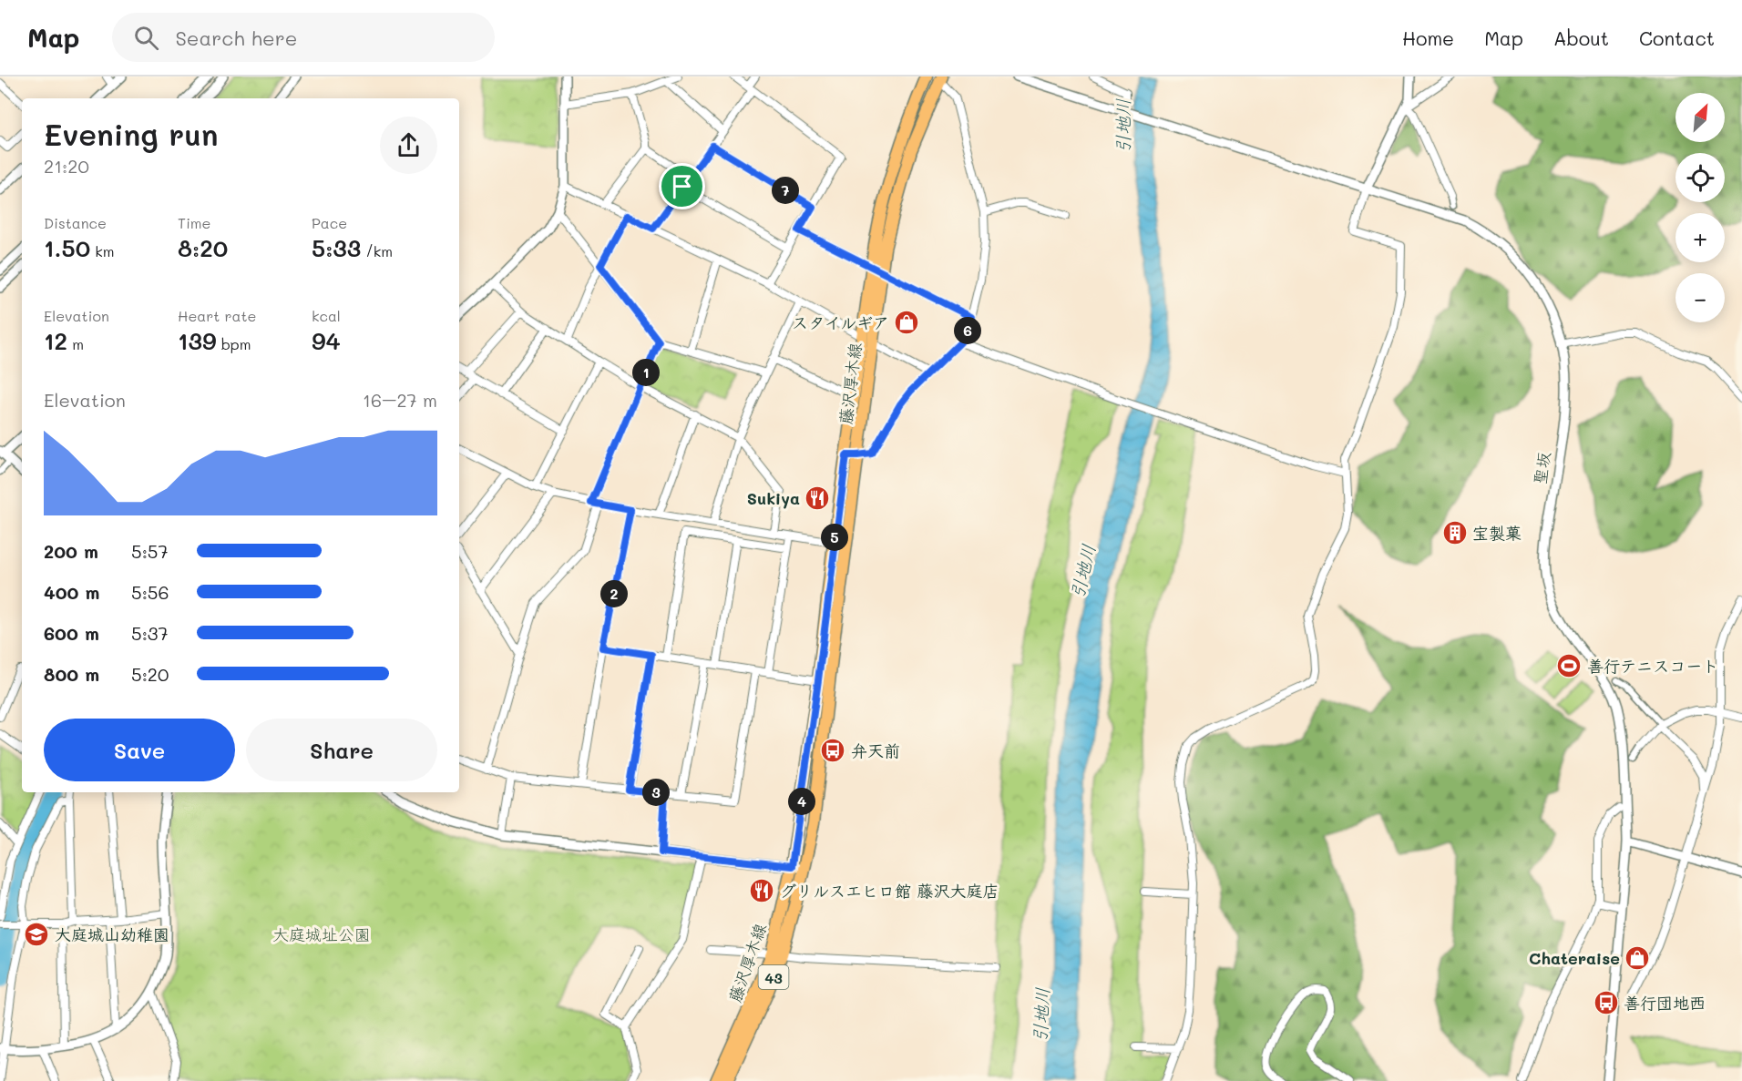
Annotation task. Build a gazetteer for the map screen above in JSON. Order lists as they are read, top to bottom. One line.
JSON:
{"streets":{"main road":["藤沢厚木線","43"],"street":["聖坂"]},"water":["引地川"],"parks":["大庭城址公園"],"places":{"shop":["スタイルギア","Chateraise"],"restaurant":["Sukiya","グリルスエヒロ館 藤沢大庭店"],"building":["宝製菓"],"sports":["善行テニスコート"],"bus stop":["弁天前","善行団地西"],"school or university":["大庭城山幼稚園"]},"north":"top right","page":{"header":"Map","search":"Search here","nav":["Home","Map","About","Contact"],"map_buttons":["+","−"],"heading":["Evening run","21:20"],"pins":["7","6","1","5","2","3","4"],"stats":[["Distance","1.50 km"],["Time","8:20"],["Pace","5:33 /km"],["Elevation","12 m"],["Heart rate","139 bpm"],["kcal","94"]],"chart":["Elevation","16–27 m"],"list":[{"name":"200 m","note":"5:57"},{"name":"400 m","note":"5:56"},{"name":"600 m","note":"5:37"},{"name":"800 m","note":"5:20"}],"buttons":["Save","Share"]}}
